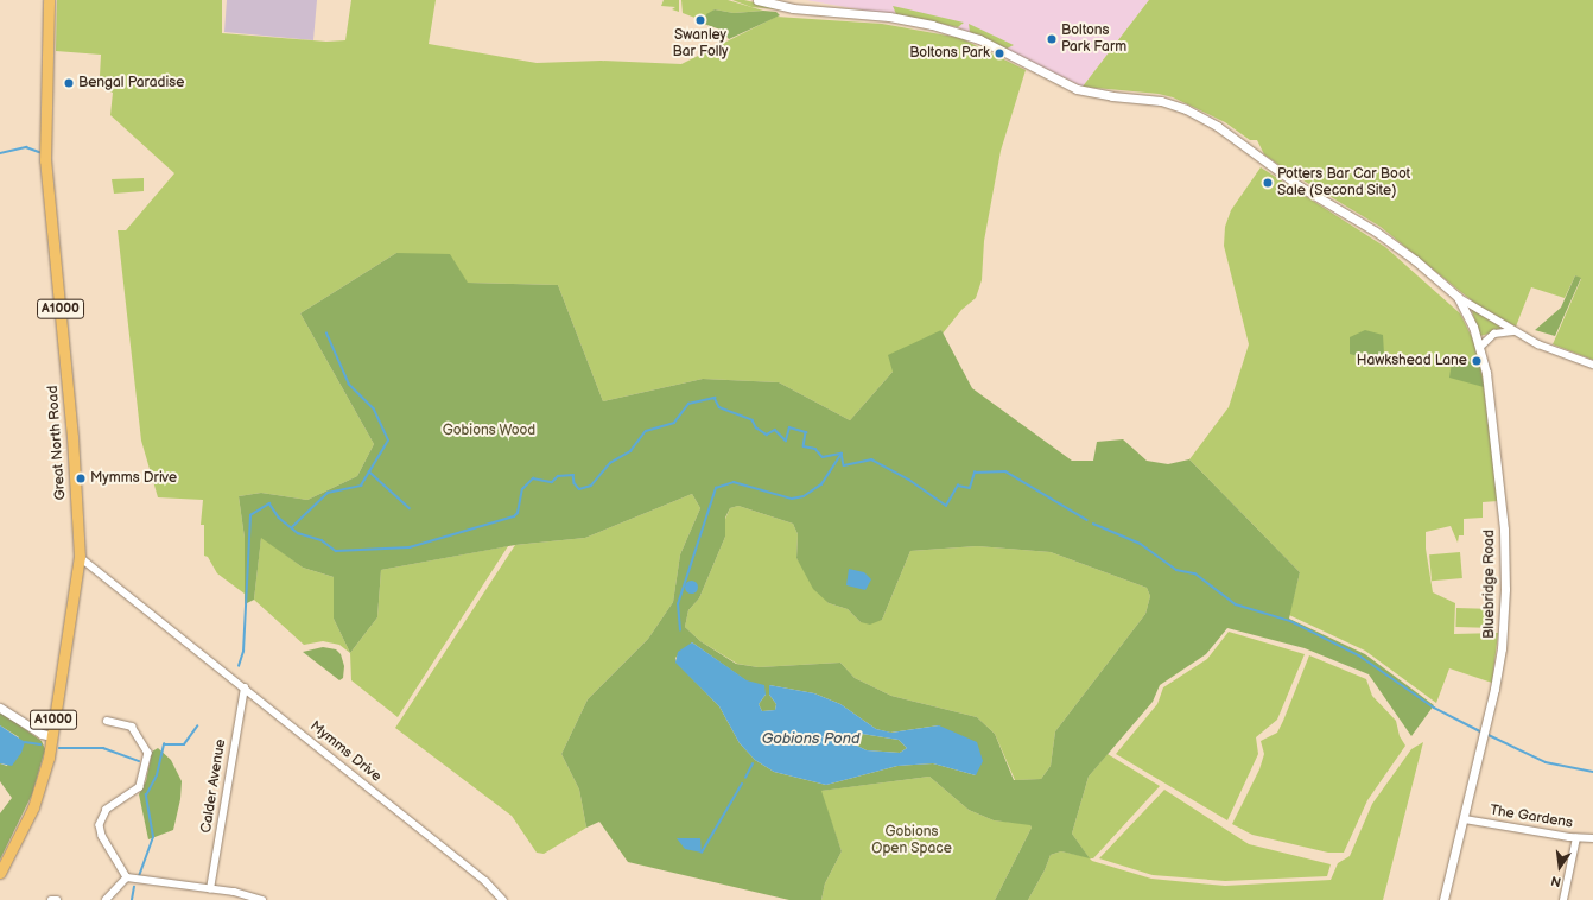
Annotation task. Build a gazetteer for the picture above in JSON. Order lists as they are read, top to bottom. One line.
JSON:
{"streets":{"main road":["A1000","Great North Road"],"street":["Bluebridge Road","Mymms Drive","Calder Avenue","The Gardens"]},"crossings":[["Great North Road","Mymms Drive"],["Bluebridge Road","The Gardens"],["Mymms Drive","Calder Avenue"]],"water":["Gobions Pond"],"parks":["Gobions Wood","Gobions Open Space"],"places":["Swanley Bar Folly","Boltons Park Farm","Boltons Park","Bengal Paradise","Potters Bar Car Boot Sale (Second Site)","Hawkshead Lane","Mymms Drive"],"north":"bottom"}
